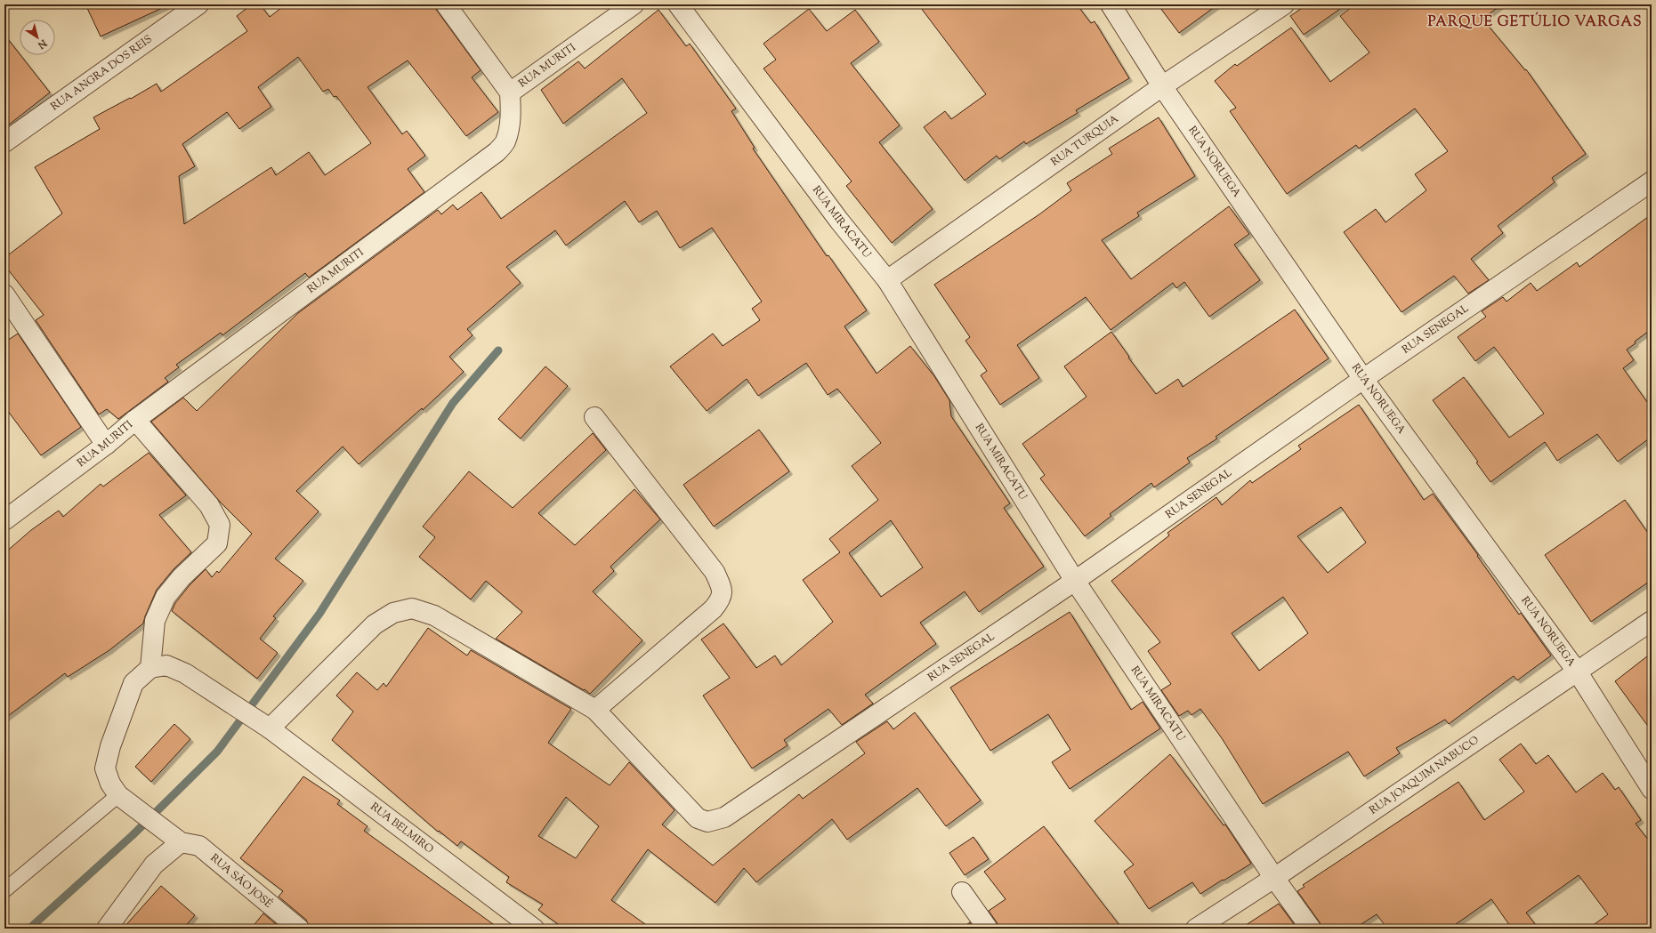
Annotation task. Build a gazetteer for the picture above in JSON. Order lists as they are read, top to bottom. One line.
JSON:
{"streets":{"street":["RUA MURITI","RUA ANGRA DOS REIS","RUA TURQUIA","RUA NORUEGA","RUA MIRACATU","RUA SENEGAL","RUA JOAQUIM NABUCO","RUA BELMIRO","RUA SÃO JOSÉ"]},"crossings":[["RUA TURQUIA","RUA NORUEGA"],["RUA TURQUIA","RUA MIRACATU"],["RUA NORUEGA","RUA SENEGAL"],["RUA NORUEGA","RUA JOAQUIM NABUCO"],["RUA MIRACATU","RUA SENEGAL"],["RUA MIRACATU","RUA JOAQUIM NABUCO"],["RUA SENEGAL","RUA BELMIRO"]],"districts":["PARQUE GETÚLIO VARGAS"],"north":"bottom right"}
